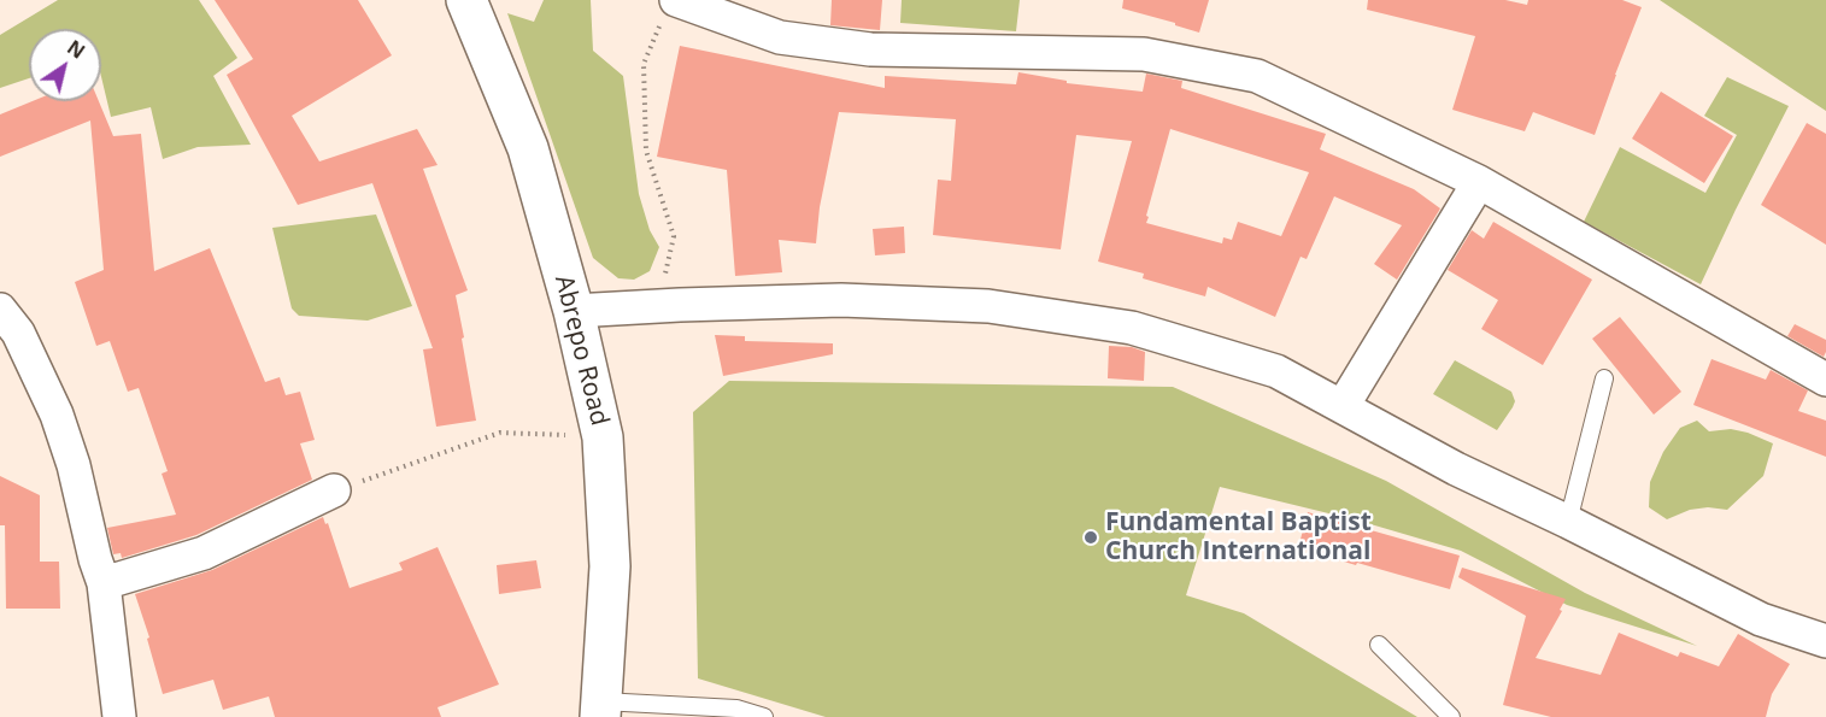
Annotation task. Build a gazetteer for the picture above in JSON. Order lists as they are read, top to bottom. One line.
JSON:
{"streets":{"main road":["Abrepo Road"]},"places":["Fundamental Baptist Church International"],"north":"top right"}
